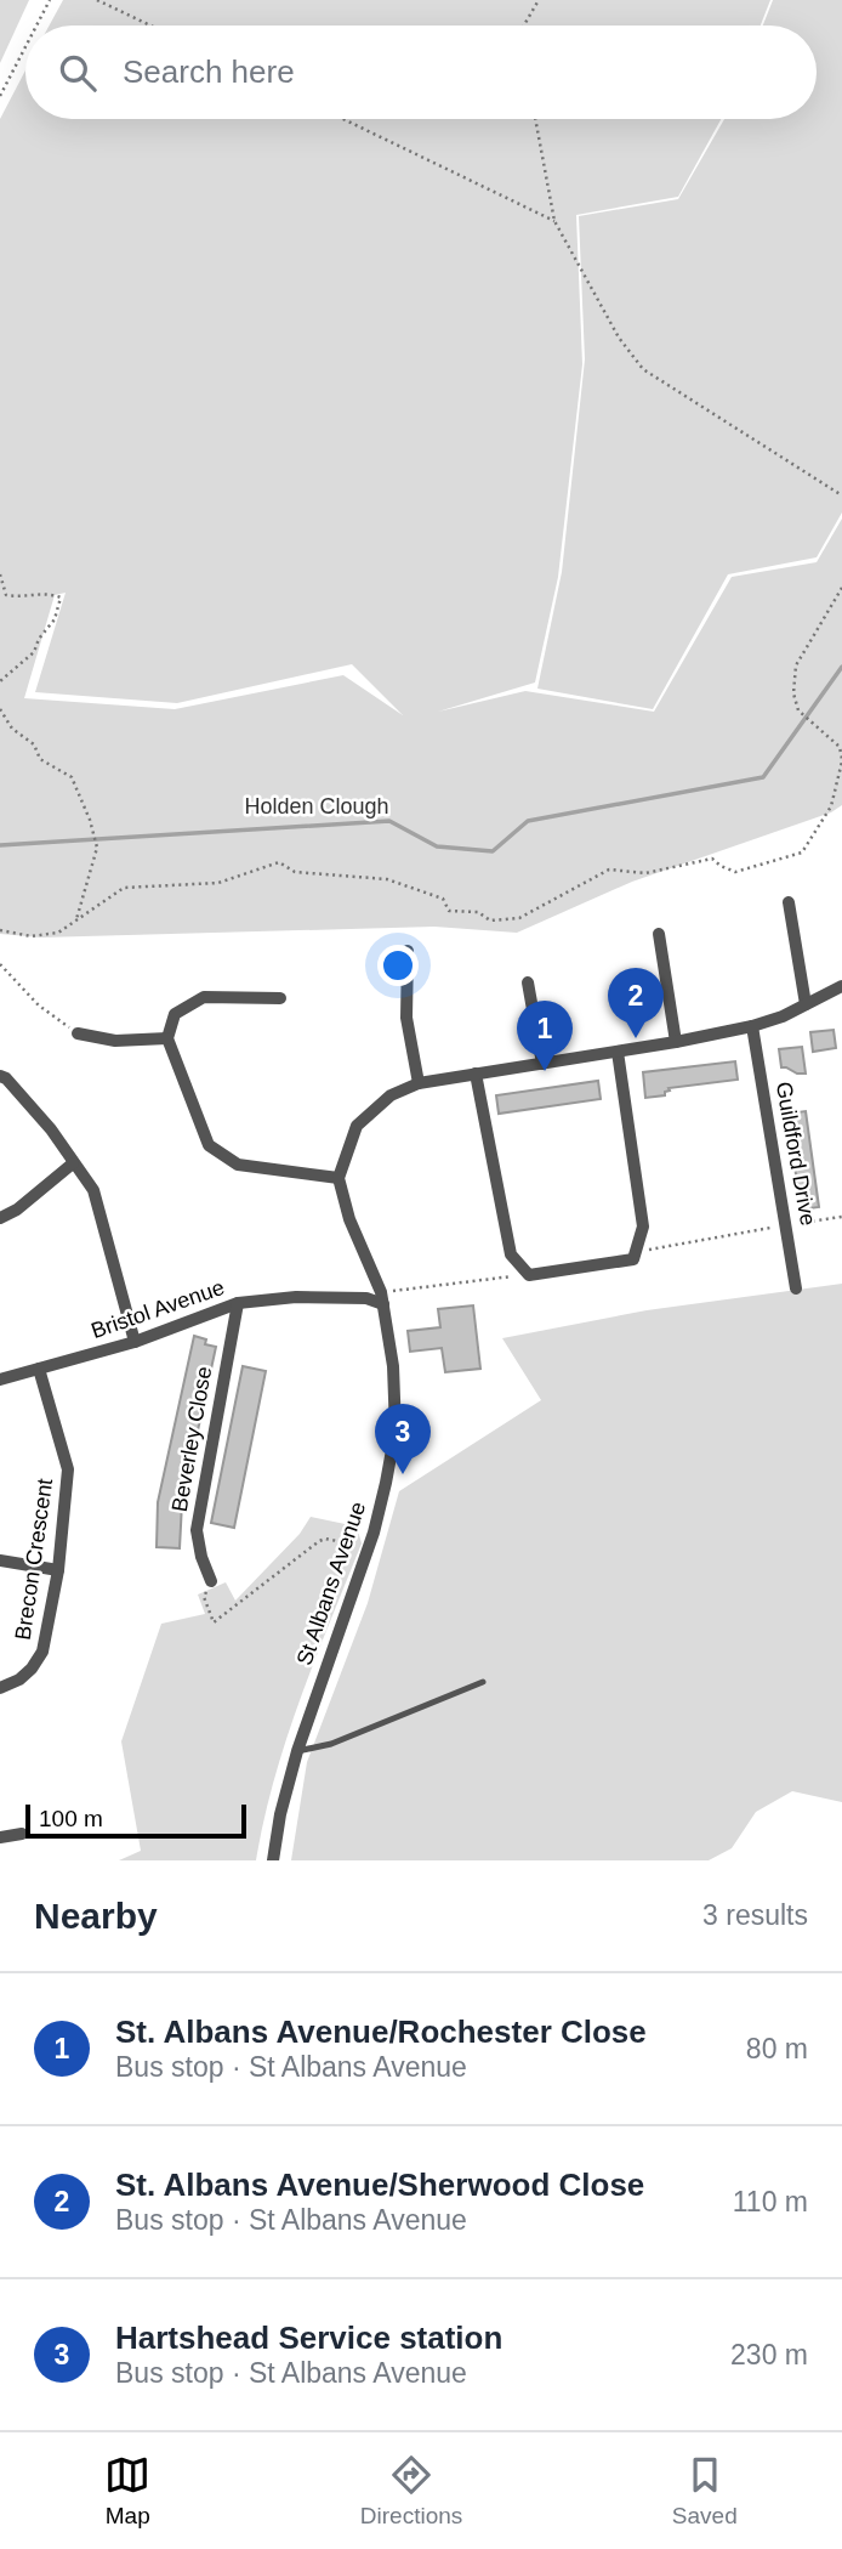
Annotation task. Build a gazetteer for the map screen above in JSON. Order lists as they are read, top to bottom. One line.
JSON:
{"streets":{"street":["Guildford Drive","Bristol Avenue","Beverley Close","Brecon Crescent","St Albans Avenue"]},"crossings":[["Bristol Avenue","Beverley Close"],["Bristol Avenue","Brecon Crescent"],["Bristol Avenue","St Albans Avenue"]],"parks":["Holden Clough"],"scale_bar":"100 m","page":{"search":"Search here","pins":["2","1","3"],"scale":"100 m","heading":["Nearby","3 results"],"list":[{"mark":"1","name":"St. Albans Avenue/Rochester Close","note":"Bus stop · St Albans Avenue","value":"80 m"},{"mark":"2","name":"St. Albans Avenue/Sherwood Close","note":"Bus stop · St Albans Avenue","value":"110 m"},{"mark":"3","name":"Hartshead Service station","note":"Bus stop · St Albans Avenue","value":"230 m"}],"nav":["Map","Directions","Saved"]}}
